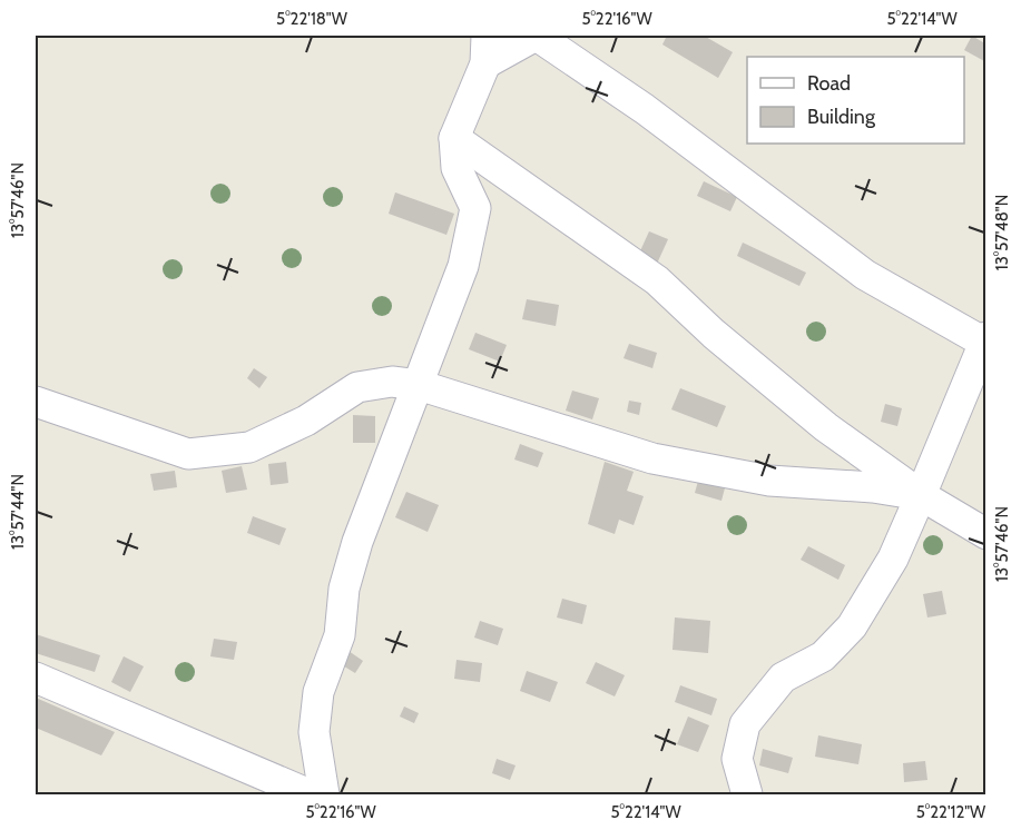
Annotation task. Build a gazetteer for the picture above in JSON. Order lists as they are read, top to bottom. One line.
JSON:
{"legend":["Road","Building"],"coordinates":["5°22'18\"W","5°22'16\"W","5°22'14\"W","13°57'46\"N","13°57'48\"N","13°57'44\"N","5°22'12\"W"]}
